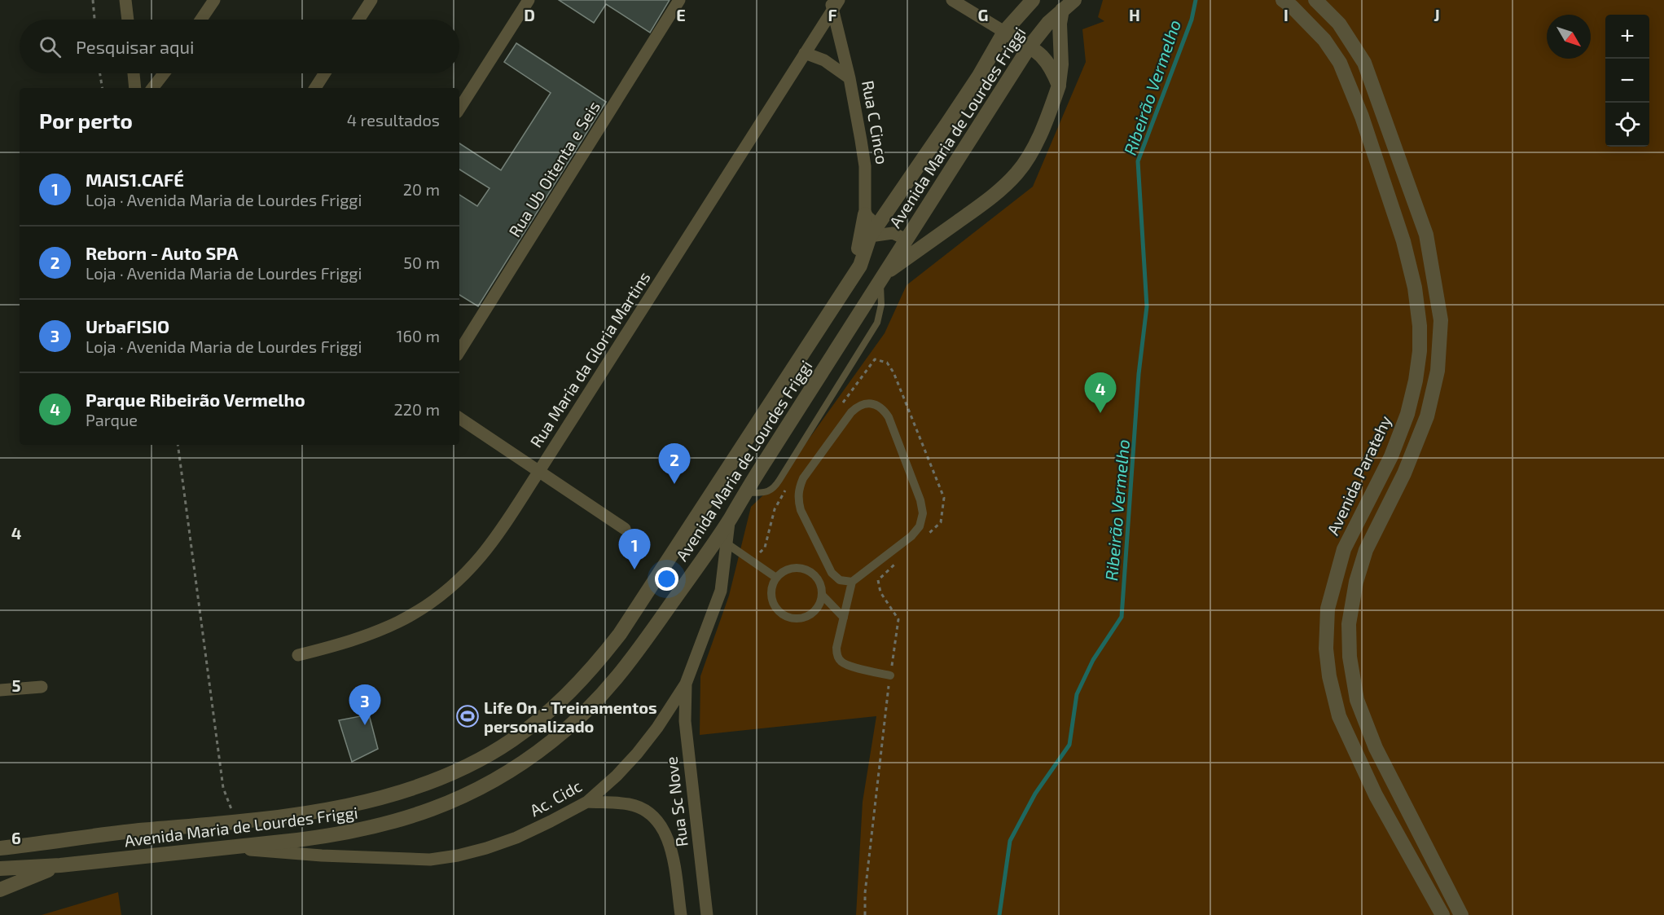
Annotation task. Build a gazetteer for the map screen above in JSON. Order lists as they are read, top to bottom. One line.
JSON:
{"streets":{"street":["Rua C Cinco","Avenida Maria de Lourdes Friggi","Rua Ub Oitenta e Seis","Rua Maria da Gloria Martins","Avenida Paratehy","Ac. Cidc","Rua Sc Nove"]},"crossings":[["Rua C Cinco","Avenida Maria de Lourdes Friggi"],["Rua C Cinco","Rua Maria da Gloria Martins"],["Avenida Maria de Lourdes Friggi","Ac. Cidc"],["Ac. Cidc","Rua Sc Nove"]],"water":["Ribeirão Vermelho"],"places":{"sports":["Life On - Treinamentos personalizado"]},"north":"bottom right","page":{"map_buttons":["+","−"],"search":"Pesquisar aqui","heading":["Por perto","4 resultados"],"list":[{"mark":"1","name":"MAIS1.CAFÉ","note":"Loja · Avenida Maria de Lourdes Friggi","value":"20 m"},{"mark":"2","name":"Reborn - Auto SPA","note":"Loja · Avenida Maria de Lourdes Friggi","value":"50 m"},{"mark":"3","name":"UrbaFISIO","note":"Loja · Avenida Maria de Lourdes Friggi","value":"160 m"},{"mark":"4","name":"Parque Ribeirão Vermelho","note":"Parque","value":"220 m"}],"pins":["4","2","1","3"]},"grid":{"columns":["D","E","F","G","H","I","J"],"rows":["4","5","6"]}}
